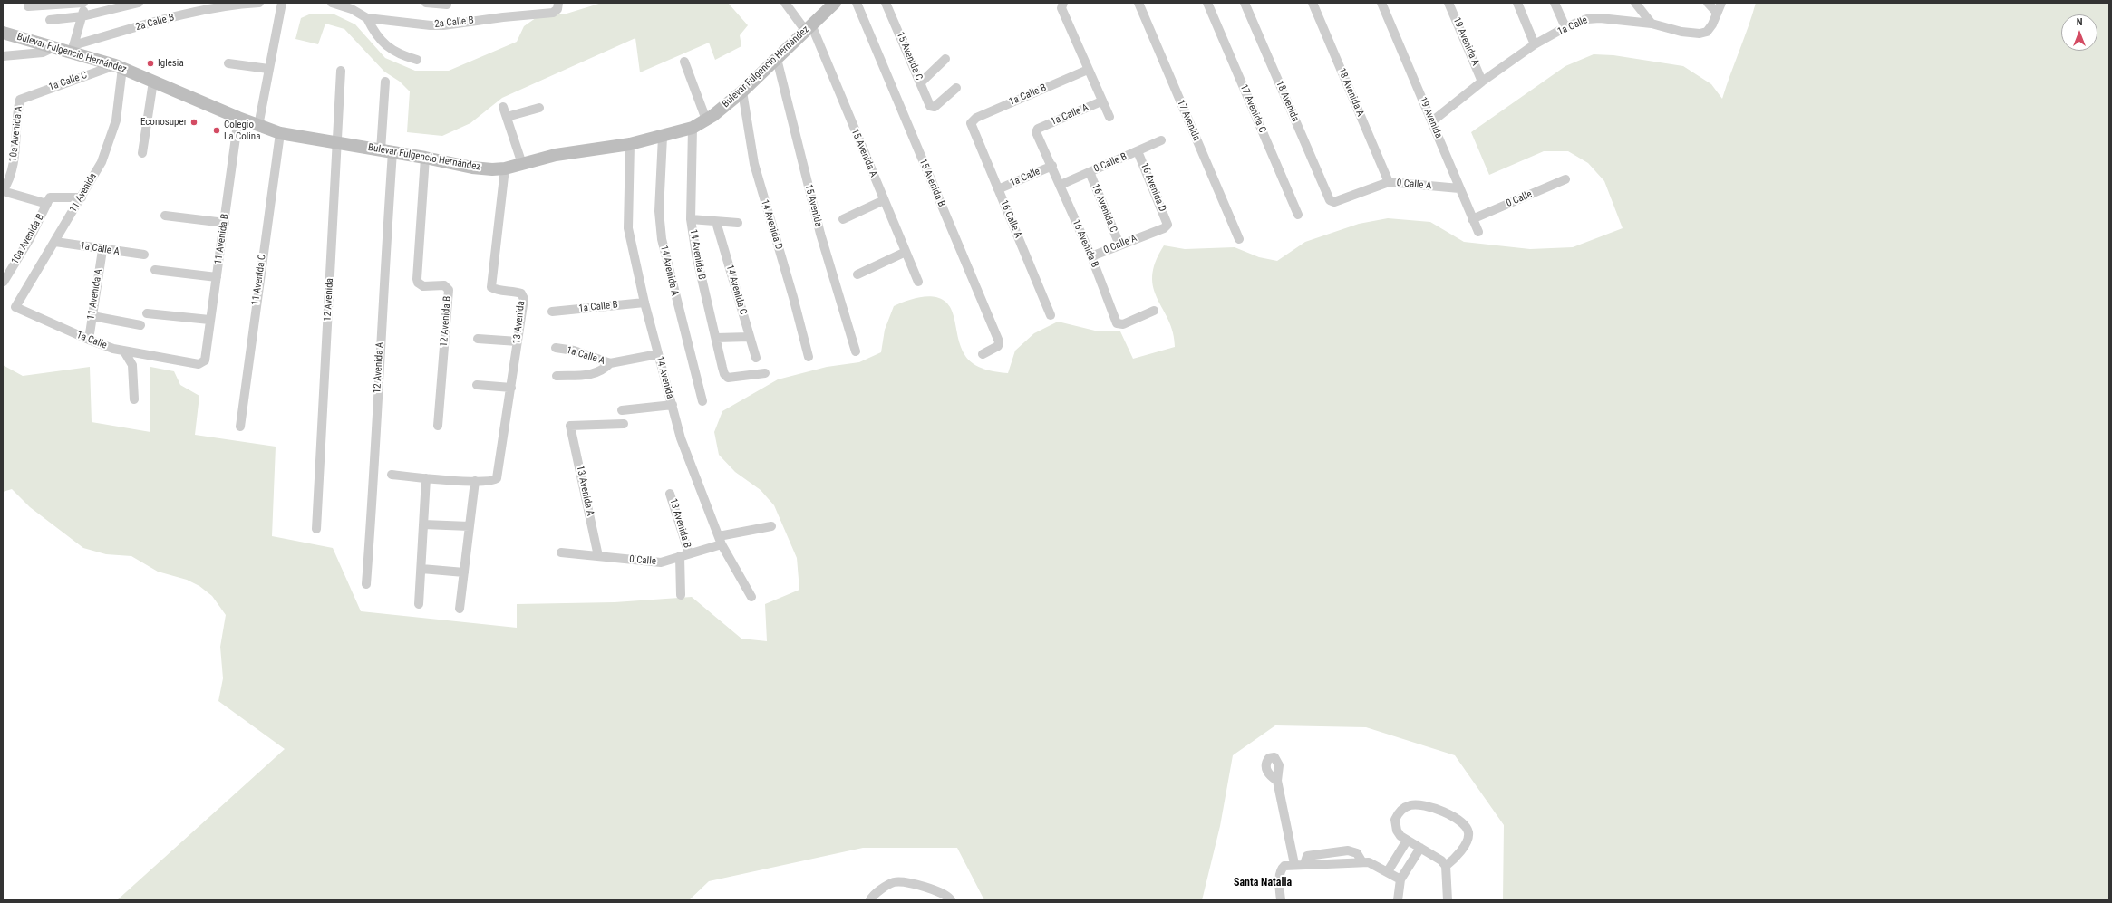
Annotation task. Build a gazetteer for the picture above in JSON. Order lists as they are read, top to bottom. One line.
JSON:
{"streets":{"street":["2a Calle B","1a Calle","19 Avenida A","Bulevar Fulgencio Hernández","15 Avenida C","1a Calle C","18 Avenida A","1a Calle B","18 Avenida","17 Avenida C","1a Calle A","19 Avenida","17 Avenida","10a Avenida A","15 Avenida A","0 Calle B","15 Avenida B","0 Calle A","16 Avenida D","11 Avenida","0 Calle","15 Avenida","16 Avenida C","16 Calle A","14 Avenida D","10a Avenida B","11 Avenida B","16 Avenida B","14 Avenida B","14 Avenida A","11 Avenida C","14 Avenida C","11 Avenida A","12 Avenida","12 Avenida B","13 Avenida","12 Avenida A","14 Avenida","13 Avenida A","13 Avenida B"]},"crossings":[["2a Calle B","Bulevar Fulgencio Hernández"],["1a Calle","19 Avenida A"],["1a Calle","19 Avenida"],["1a Calle","11 Avenida"],["1a Calle","16 Calle A"],["1a Calle","11 Avenida B"],["1a Calle","16 Avenida B"],["1a Calle","11 Avenida A"],["Bulevar Fulgencio Hernández","1a Calle C"],["Bulevar Fulgencio Hernández","15 Avenida A"],["Bulevar Fulgencio Hernández","11 Avenida"],["Bulevar Fulgencio Hernández","15 Avenida"],["Bulevar Fulgencio Hernández","14 Avenida D"],["Bulevar Fulgencio Hernández","11 Avenida B"],["Bulevar Fulgencio Hernández","14 Avenida B"],["Bulevar Fulgencio Hernández","14 Avenida A"],["Bulevar Fulgencio Hernández","11 Avenida C"],["Bulevar Fulgencio Hernández","12 Avenida"],["Bulevar Fulgencio Hernández","12 Avenida B"],["Bulevar Fulgencio Hernández","13 Avenida"],["Bulevar Fulgencio Hernández","12 Avenida A"],["Bulevar Fulgencio Hernández","14 Avenida"],["1a Calle C","10a Avenida A"],["1a Calle C","11 Avenida"],["18 Avenida A","0 Calle A"],["1a Calle B","16 Calle A"],["1a Calle B","14 Avenida"],["18 Avenida","0 Calle A"],["1a Calle A","11 Avenida"],["1a Calle A","16 Avenida B"],["1a Calle A","11 Avenida A"],["1a Calle A","14 Avenida"],["19 Avenida","0 Calle A"],["19 Avenida","0 Calle"],["0 Calle B","16 Avenida D"],["0 Calle B","16 Avenida C"],["0 Calle B","16 Avenida B"],["0 Calle A","16 Avenida D"],["0 Calle A","16 Avenida C"],["0 Calle A","16 Avenida B"],["0 Calle","14 Avenida"],["0 Calle","13 Avenida A"],["0 Calle","13 Avenida B"]],"districts":["Santa Natalia"],"places":["Iglesia","Econosuper","Colegio La Colina"],"north":"top"}
